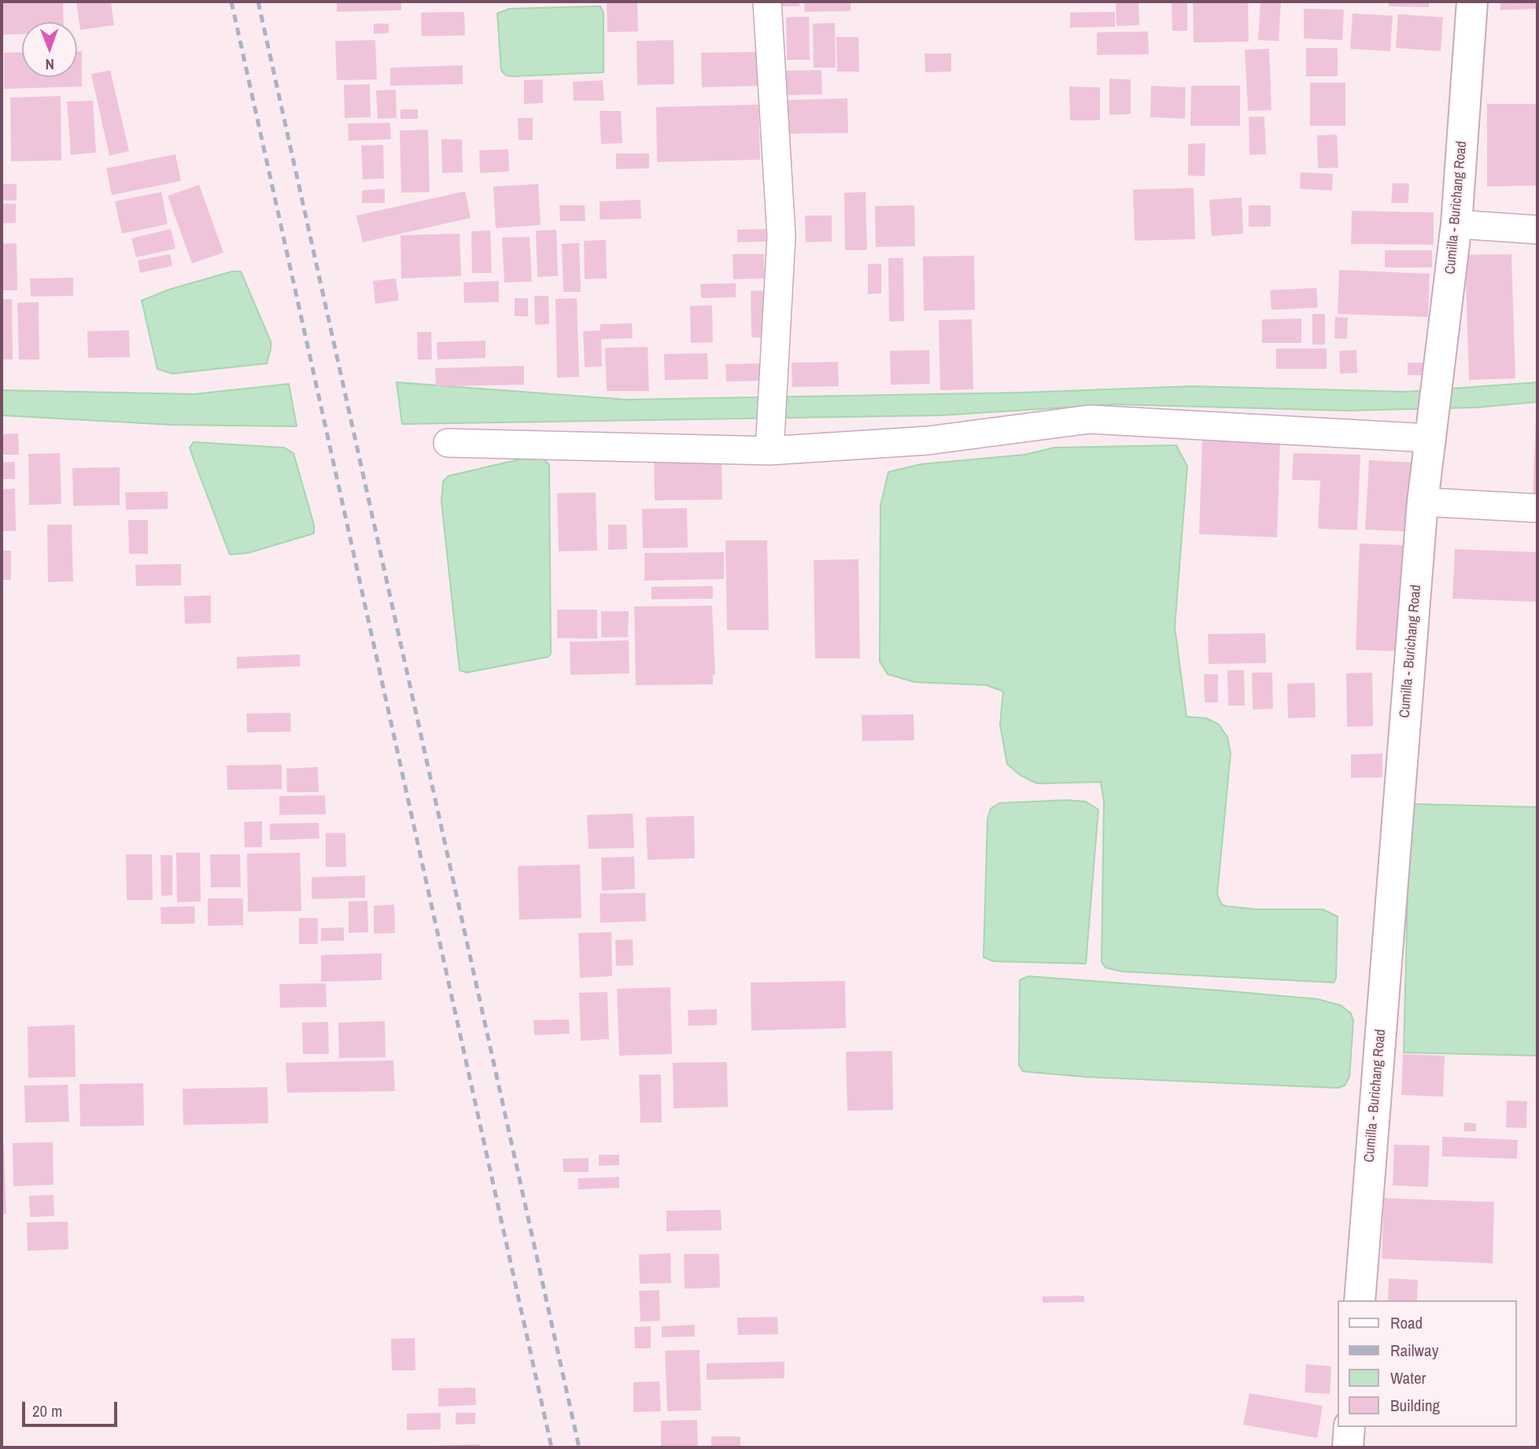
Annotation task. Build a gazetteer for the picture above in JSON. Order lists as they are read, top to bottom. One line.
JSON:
{"streets":{"main road":["Cumilla - Burichang Road"]},"legend":["Road","Railway","Water","Building"],"scale_bar":"20 m","north":"bottom"}
